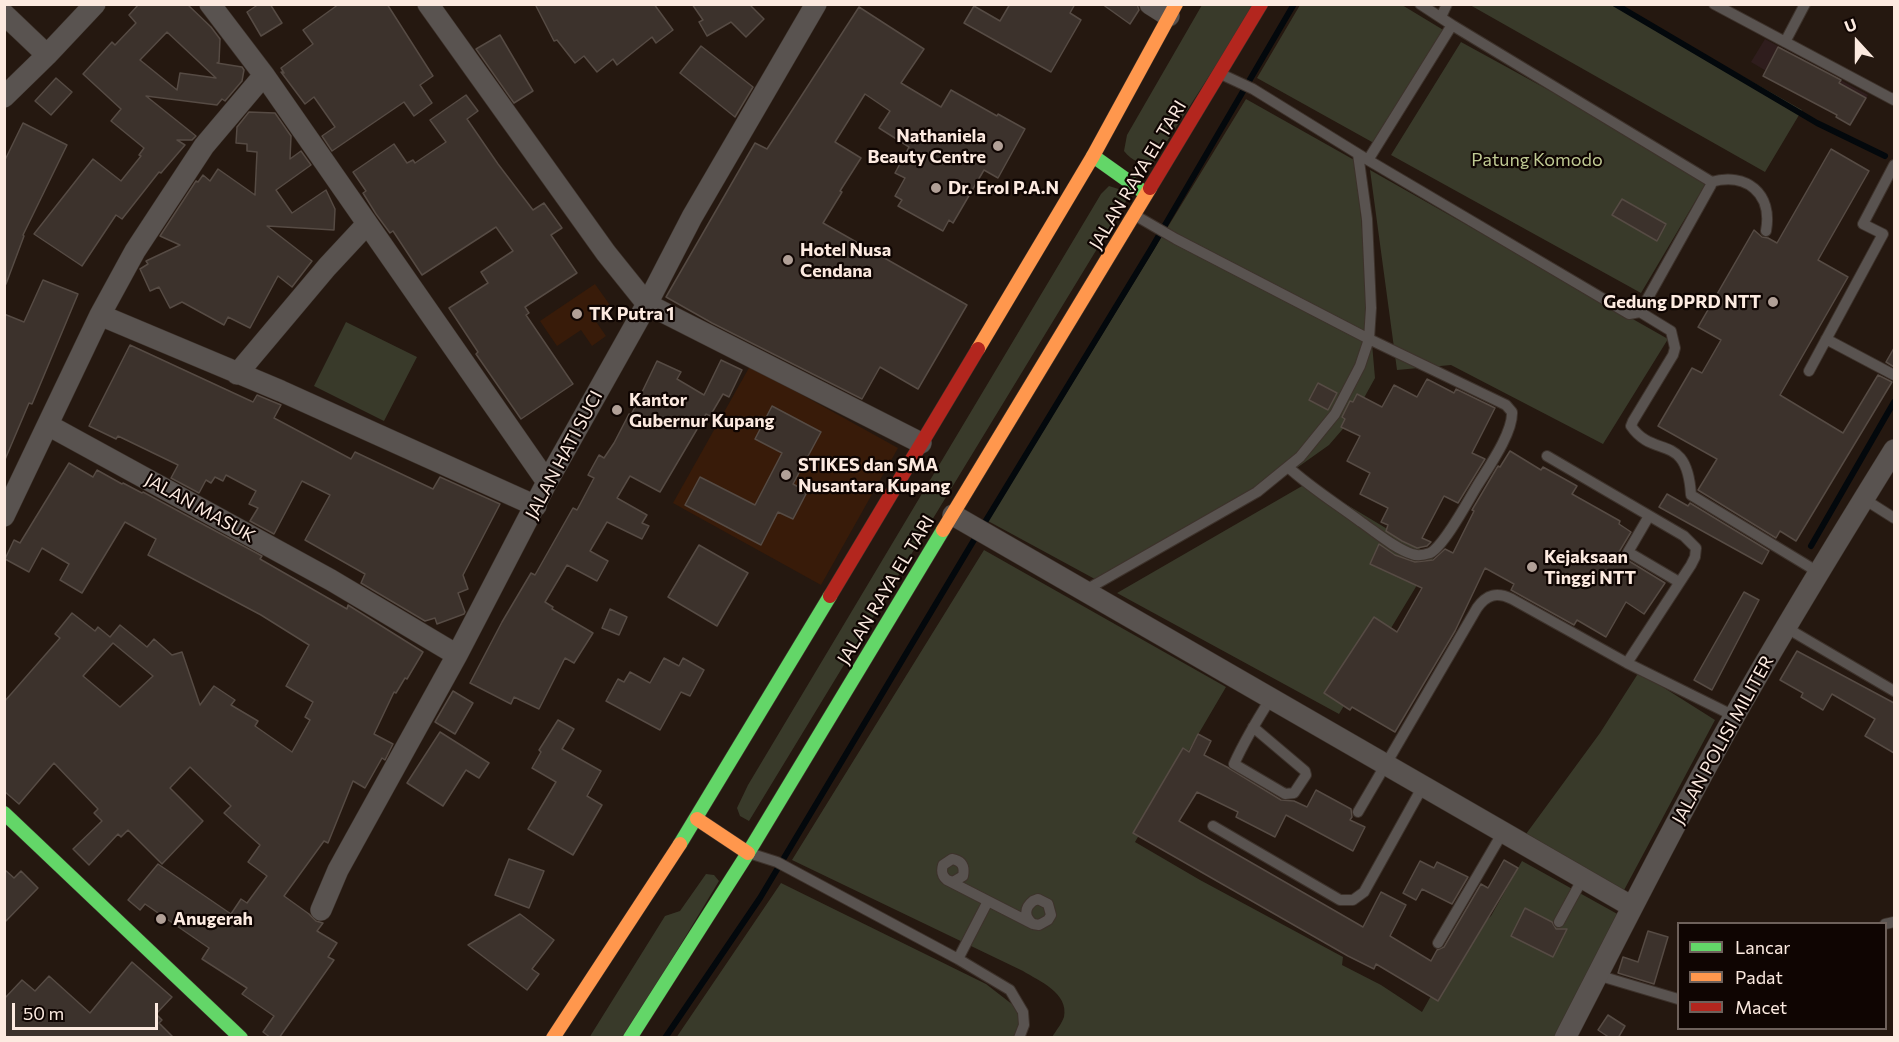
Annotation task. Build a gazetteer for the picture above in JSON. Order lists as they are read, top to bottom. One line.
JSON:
{"streets":{"main road":["JALAN RAYA EL TARI"],"street":["JALAN HATI SUCI","JALAN MASUK","JALAN POLISI MILITER"]},"crossings":[["JALAN HATI SUCI","JALAN MASUK"]],"parks":["Patung Komodo"],"places":["Nathaniela Beauty Centre","Dr. Erol P.A.N","Hotel Nusa Cendana","Gedung DPRD NTT","TK Putra 1","Kantor Gubernur Kupang","STIKES dan SMA Nusantara Kupang","Kejaksaan Tinggi NTT","Anugerah"],"legend":["Lancar","Padat","Macet"],"scale_bar":"50 m","north":"top"}
